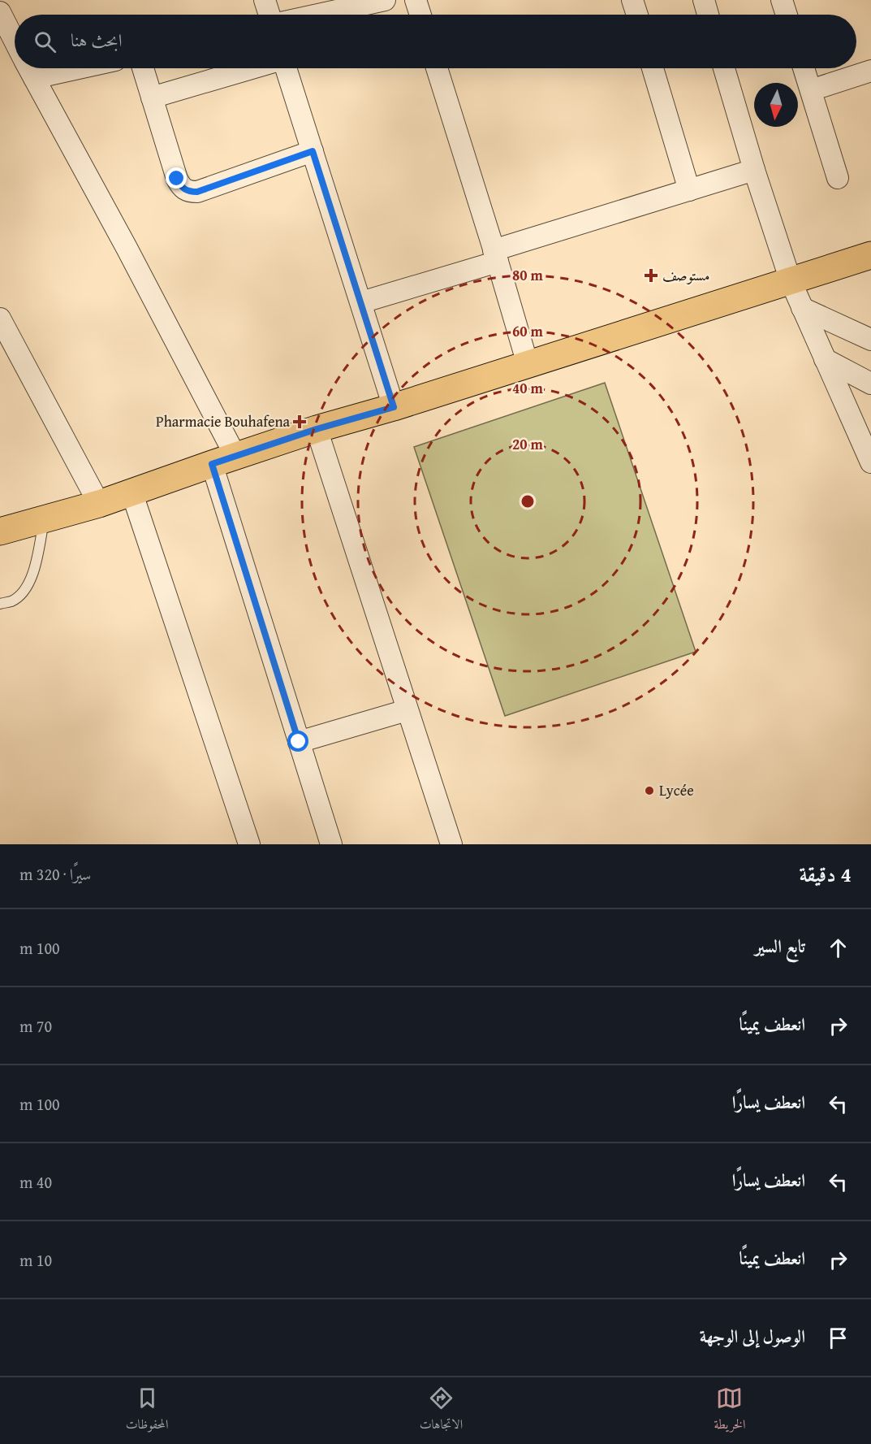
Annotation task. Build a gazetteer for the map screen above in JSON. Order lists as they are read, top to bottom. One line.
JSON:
{"places":{"health":["مستوصف","Pharmacie Bouhafena"],"other":["Lycée"]},"north":"bottom","page":{"search":"ابحث هنا","heading":["4 دقيقة","سيرًا · 320 m"],"list":[["تابع السير","100 m"],["انعطف يمينًا","70 m"],["انعطف يسارًا","100 m"],["انعطف يسارًا","40 m"],["انعطف يمينًا","10 m"],"الوصول إلى الوجهة"],"nav":["الخريطة","الاتجاهات","المحفوظات"]},"rings":["80 m","60 m","40 m","20 m"]}
